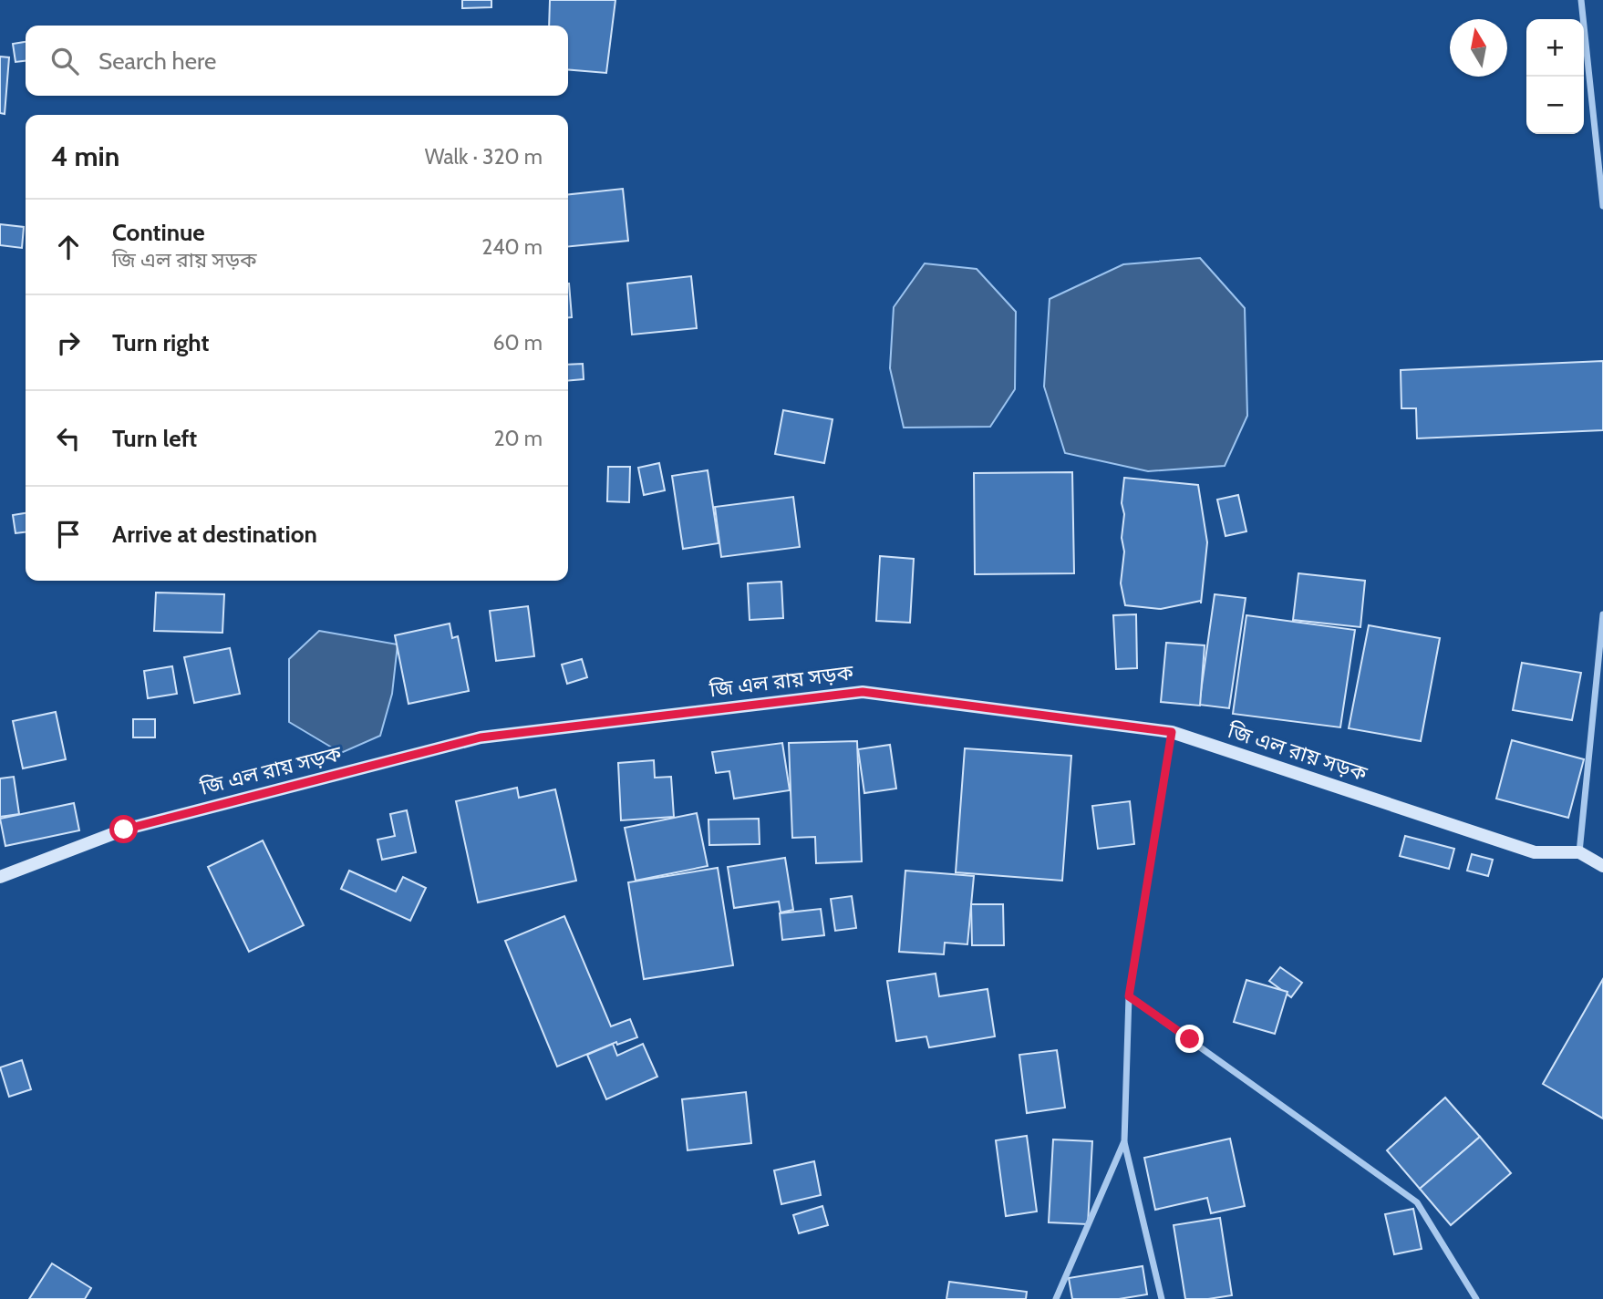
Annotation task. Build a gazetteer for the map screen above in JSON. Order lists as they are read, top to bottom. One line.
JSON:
{"streets":{"main road":["জি এল রায় সড়ক"]},"north":"top","page":{"map_buttons":["+","−"],"search":"Search here","heading":["4 min","Walk · 320 m"],"list":[["Continue","জি এল রায় সড়ক","240 m"],["Turn right","60 m"],["Turn left","20 m"],"Arrive at destination"]}}
